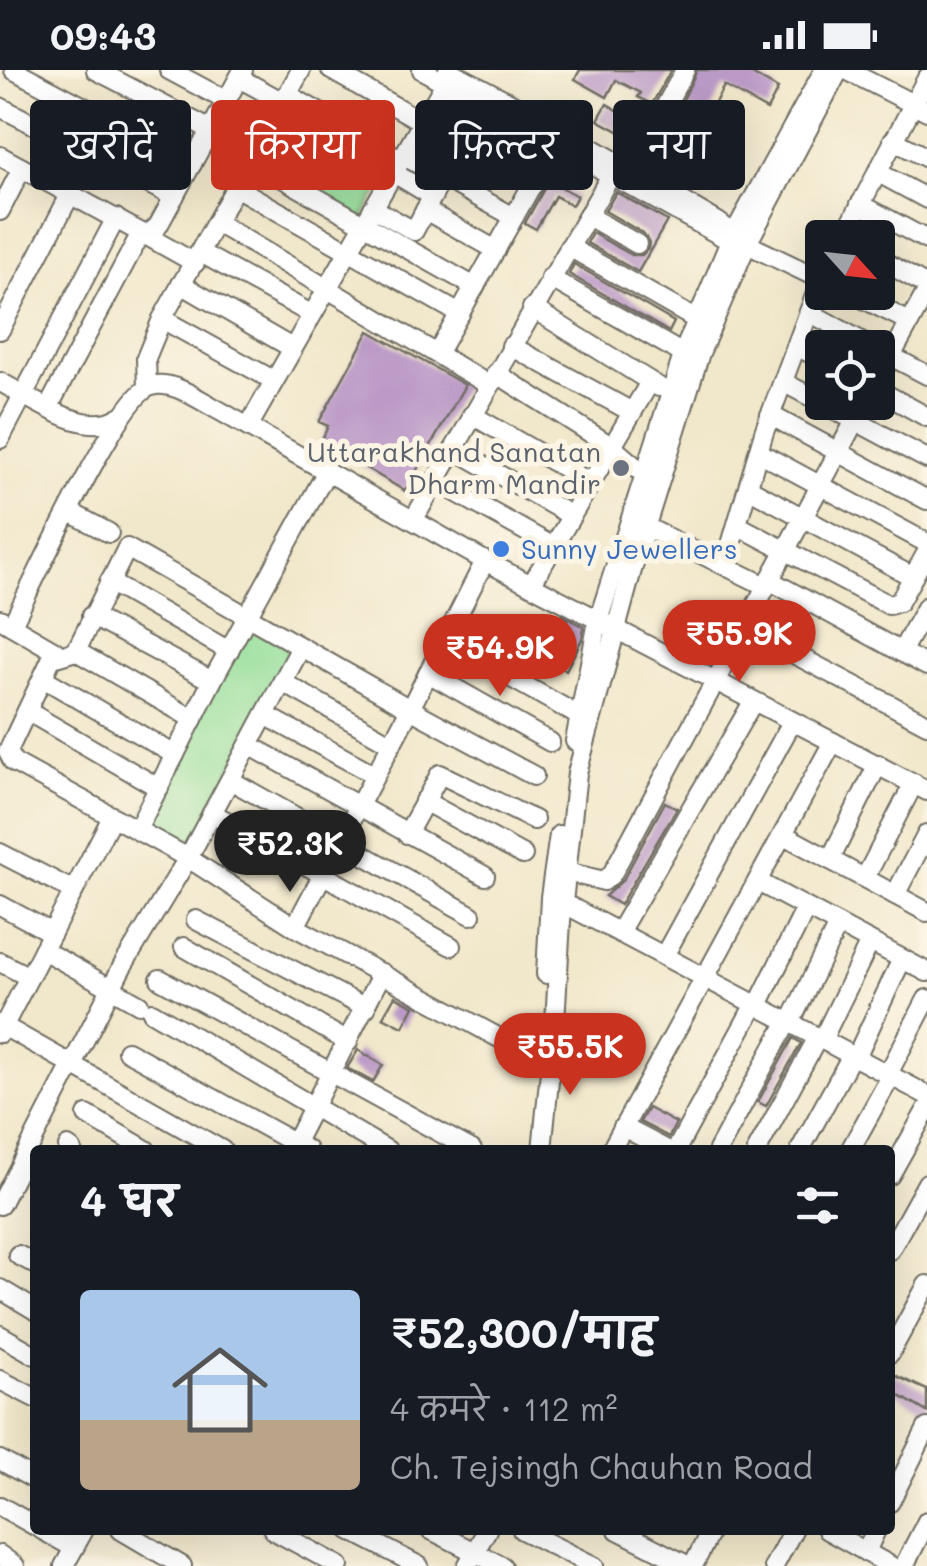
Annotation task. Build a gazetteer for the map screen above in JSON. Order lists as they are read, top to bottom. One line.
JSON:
{"places":["Uttarakhand Sanatan Dharm Mandir","Sunny Jewellers"],"north":"bottom right","page":{"status":"09:43","chip":["खरीदें","किराया","फ़िल्टर","नया"],"price":["₹55.9K","₹54.9K","₹52.3K","₹55.5K"],"heading":"4 घर","list":[{"name":"₹52,300/माह","note":"4 कमरे · 112 m² · Ch. Tejsingh Chauhan Road"}]}}
